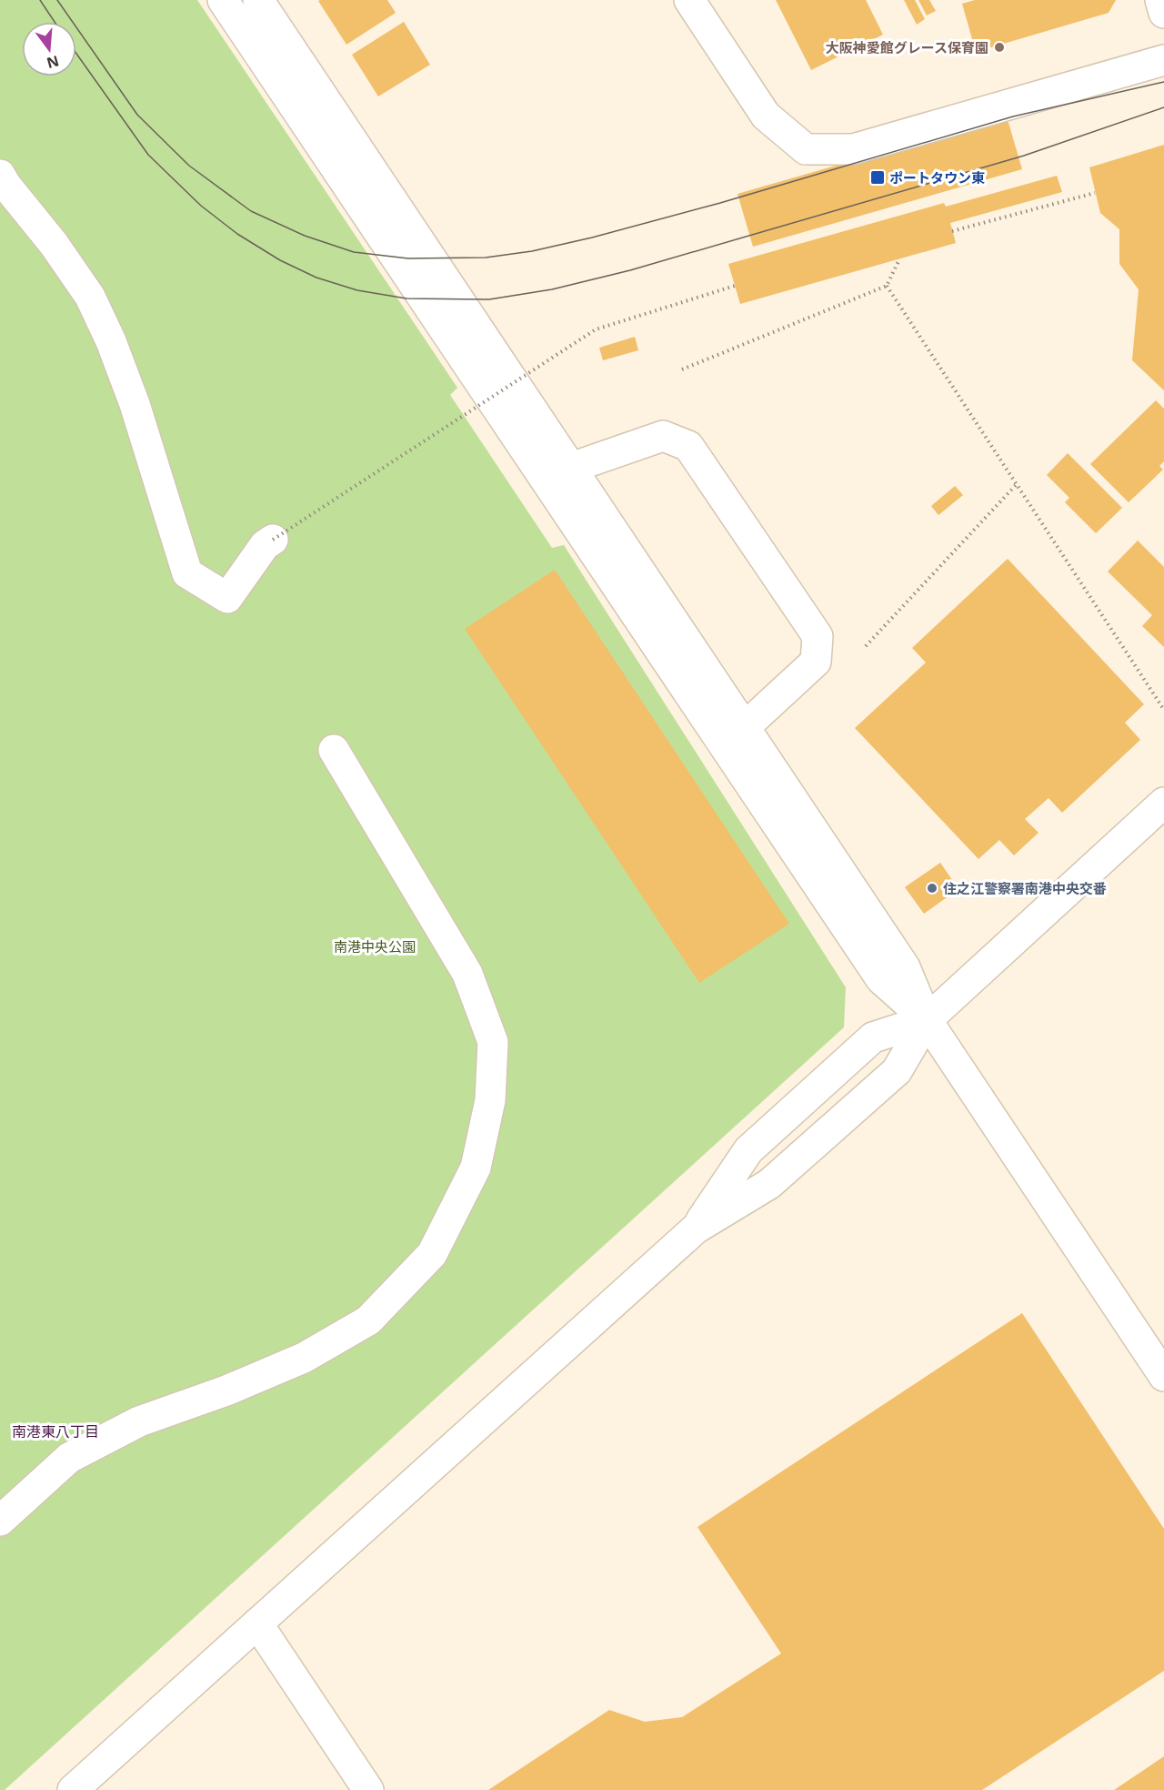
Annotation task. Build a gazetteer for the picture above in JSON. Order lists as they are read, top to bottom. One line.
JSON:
{"districts":["南港東八丁目"],"parks":["南港中央公園"],"places":{"other":["大阪神愛館グレース保育園","住之江警察署南港中央交番"],"transit":["ポートタウン東"]},"north":"bottom"}
